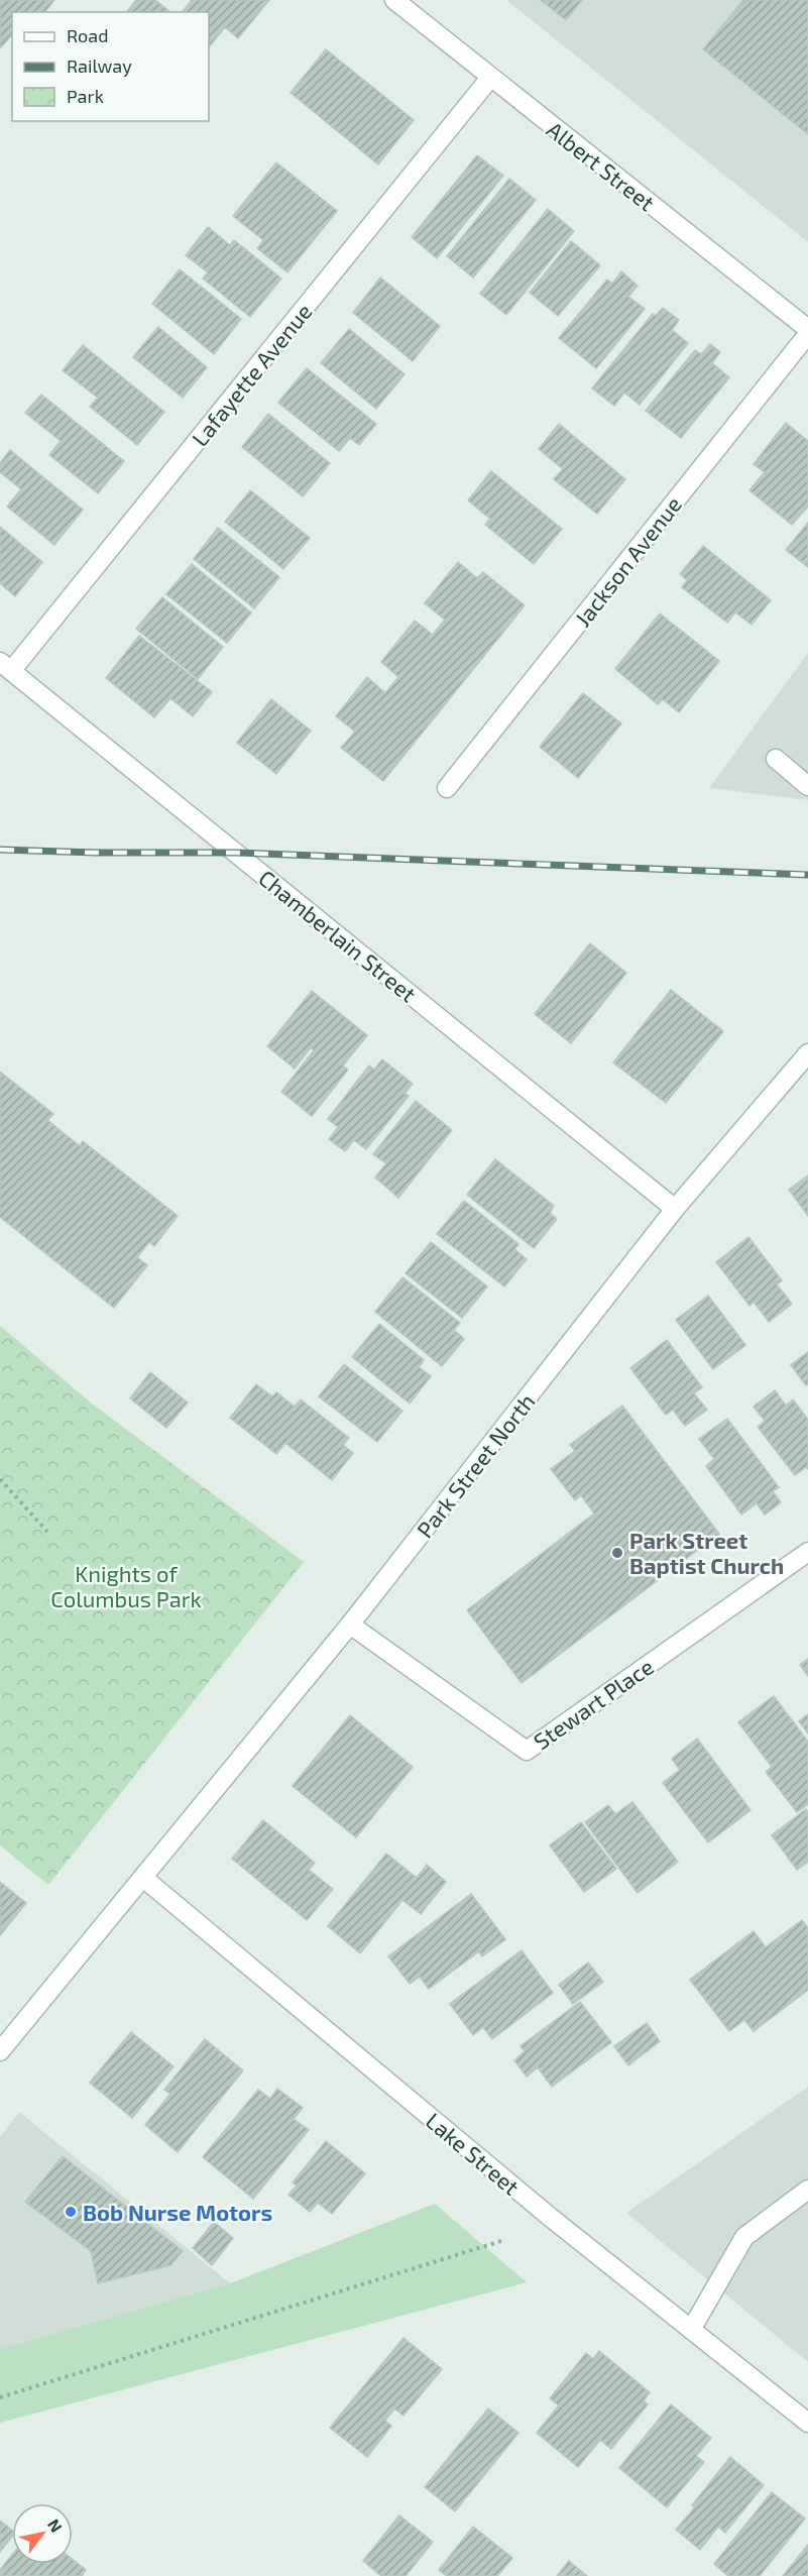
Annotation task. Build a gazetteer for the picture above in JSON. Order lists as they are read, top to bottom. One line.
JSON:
{"streets":{"street":["Albert Street","Lafayette Avenue","Jackson Avenue","Chamberlain Street","Park Street North","Stewart Place","Lake Street"]},"crossings":[["Albert Street","Lafayette Avenue"],["Lafayette Avenue","Chamberlain Street"],["Chamberlain Street","Park Street North"],["Park Street North","Stewart Place"],["Park Street North","Lake Street"]],"parks":["Knights of Columbus Park"],"places":["Park Street Baptist Church","Bob Nurse Motors"],"legend":["Road","Railway","Park"],"north":"top right"}
